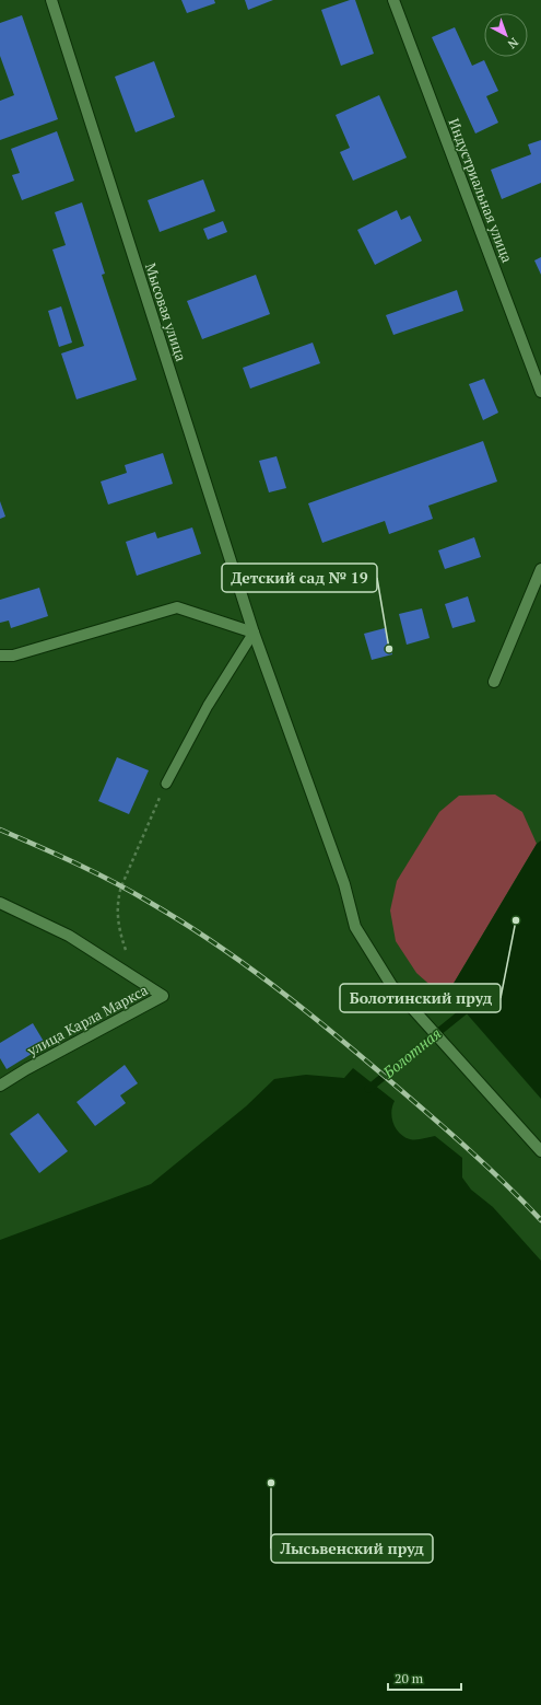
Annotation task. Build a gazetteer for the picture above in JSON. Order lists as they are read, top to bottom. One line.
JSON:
{"streets":{"street":["Индустриальная улица","Мысовая улица","улица Карла Маркса"]},"water":["Болотная"],"places":["Детский сад № 19","Болотинский пруд","Лысьвенский пруд"],"scale_bar":"20 m","north":"bottom right"}
